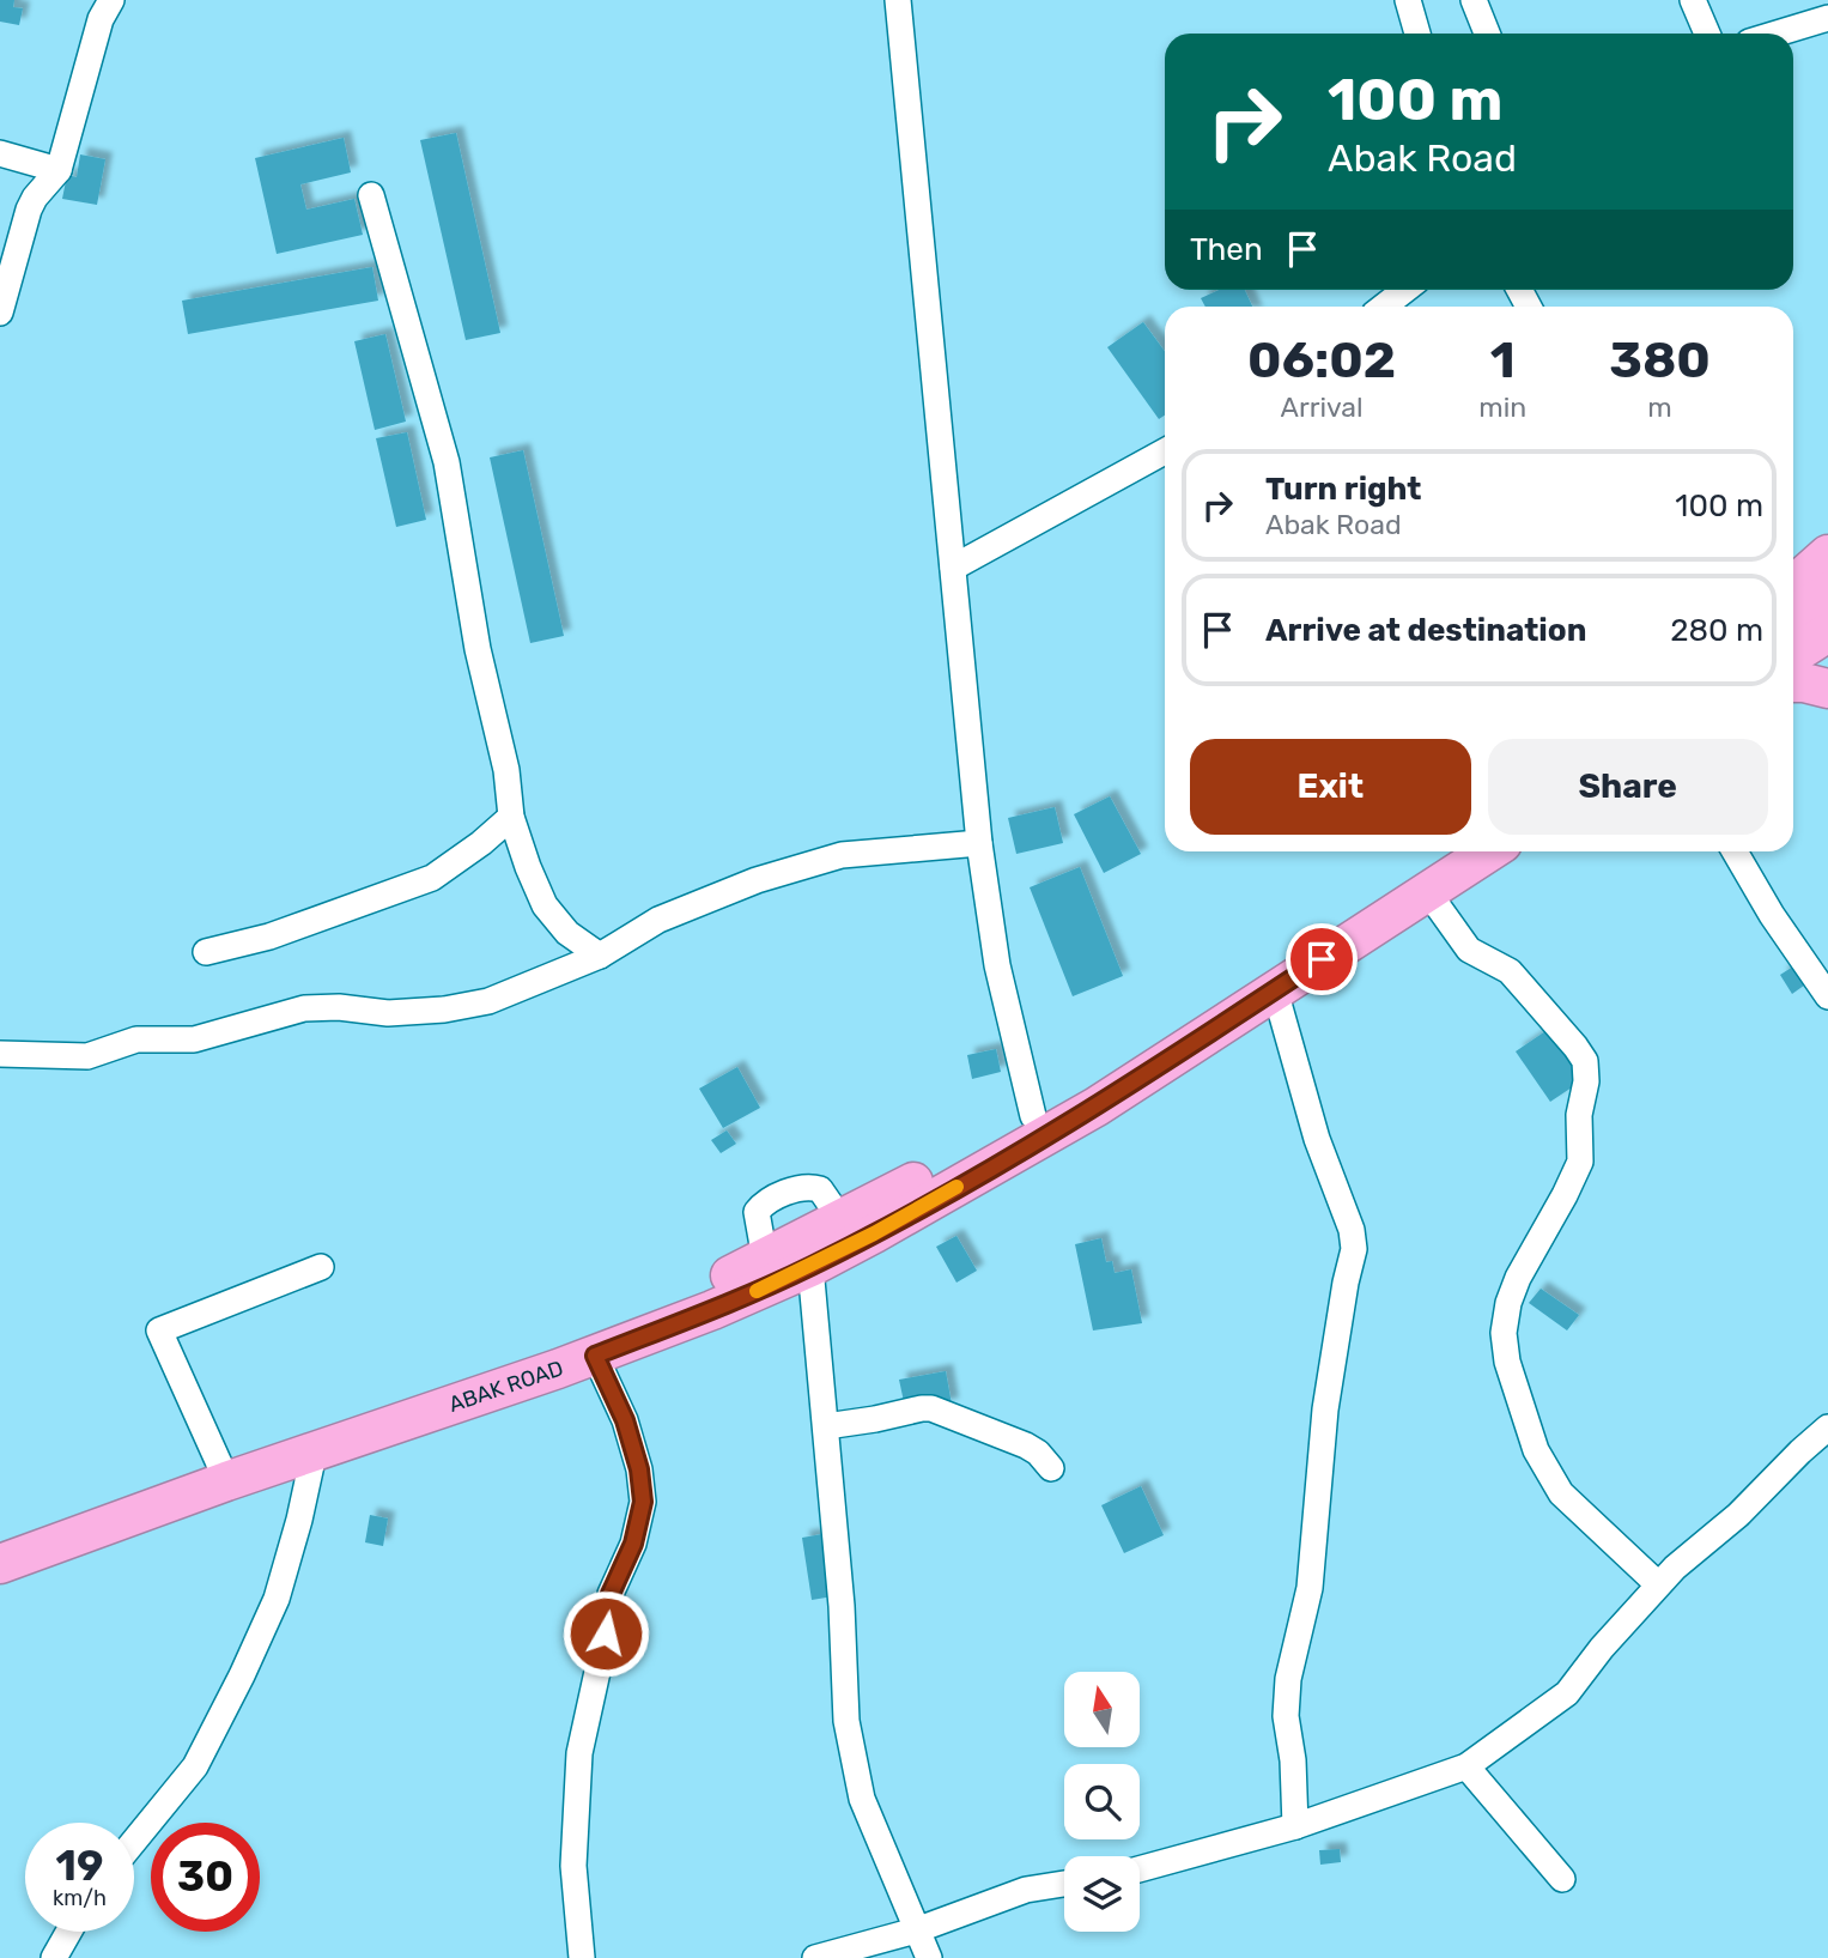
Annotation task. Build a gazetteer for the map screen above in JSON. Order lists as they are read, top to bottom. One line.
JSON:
{"streets":{"highway":["ABAK ROAD"]},"north":"top","page":{"turn":["100 m","Abak Road"],"then":"Then","eta":["06:02","Arrival","1","min","380","m"],"list":[{"name":"Turn right","note":"Abak Road","value":"100 m"},{"name":"Arrive at destination","value":"280 m"}],"buttons":["Exit","Share"],"speed":"19 km/h","limit":"30"}}
